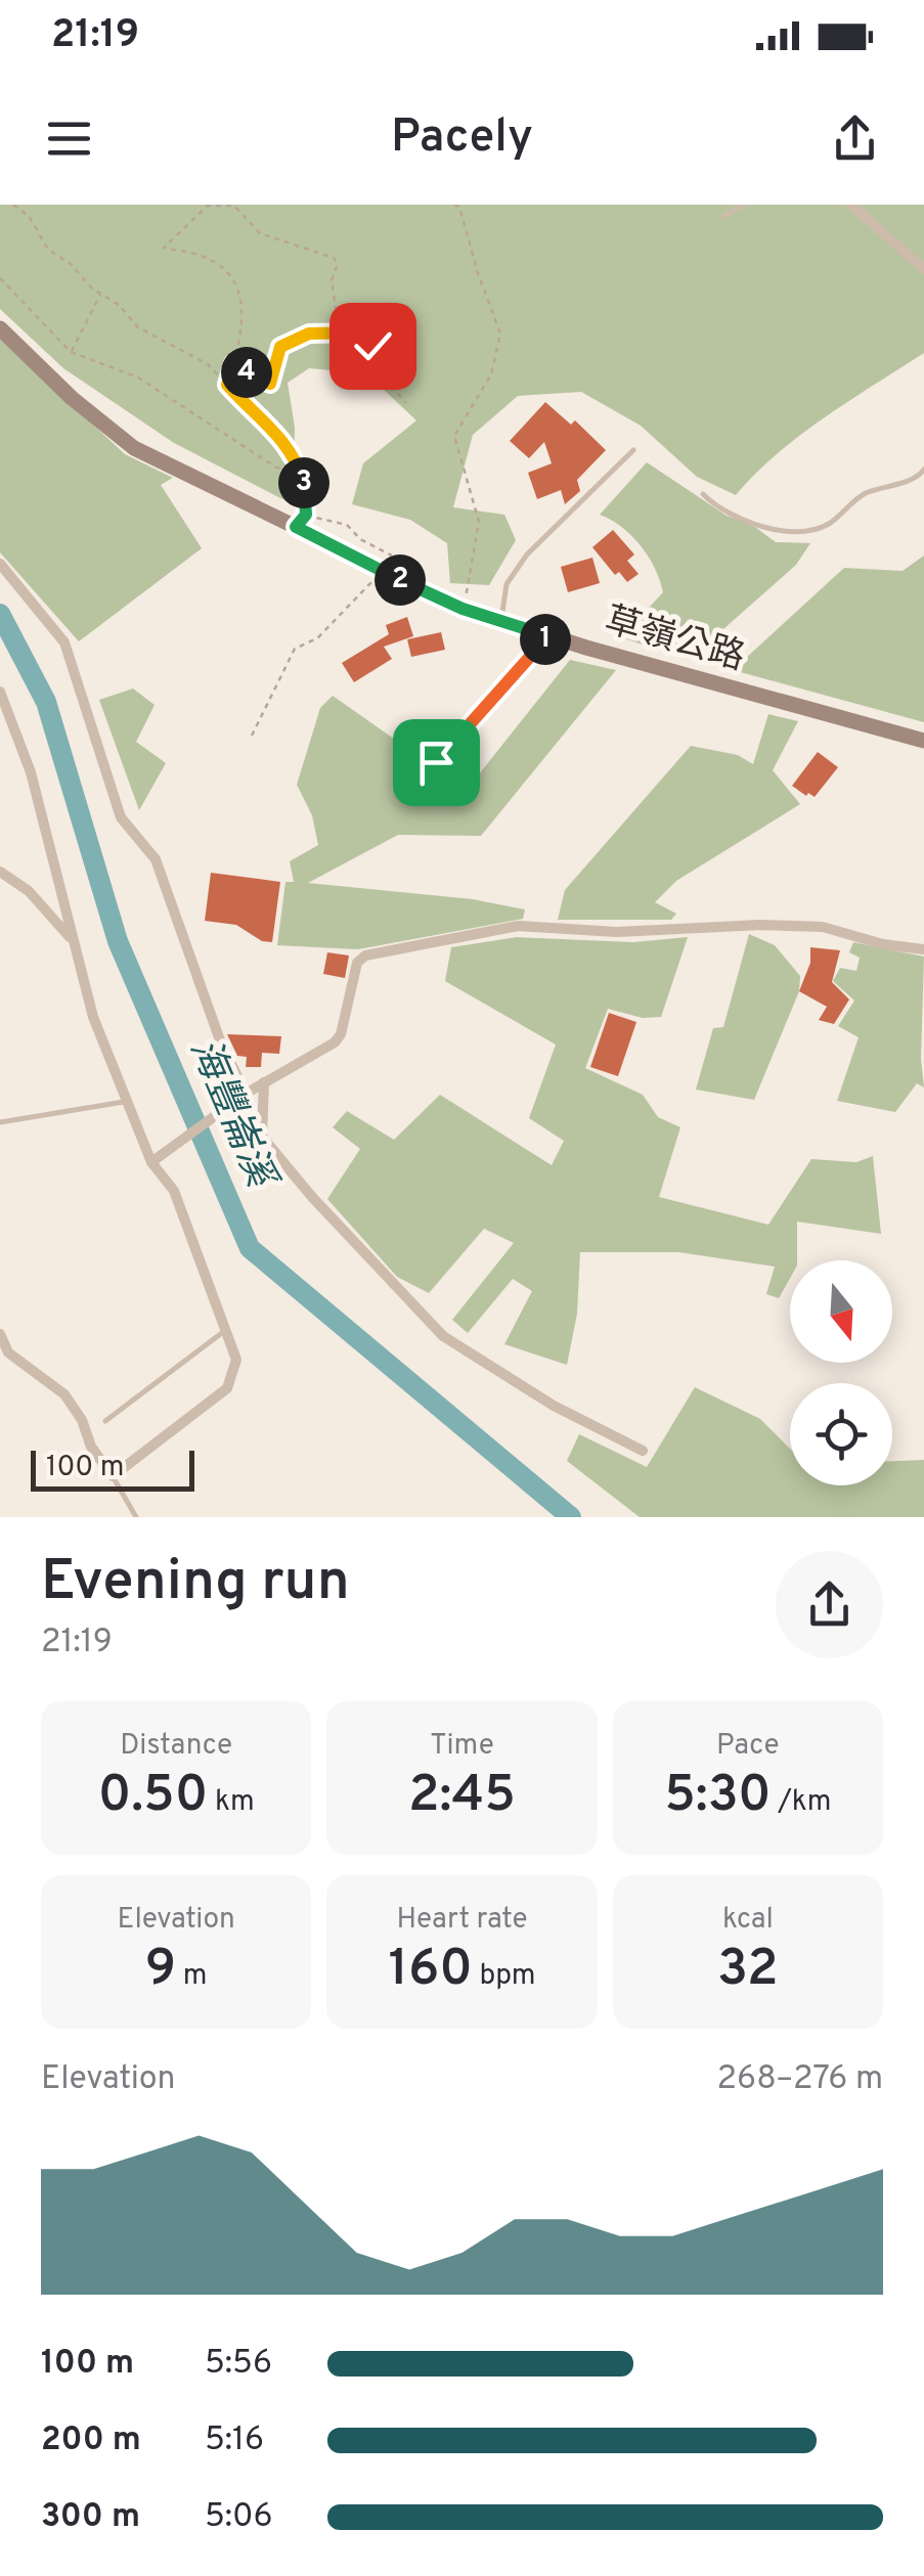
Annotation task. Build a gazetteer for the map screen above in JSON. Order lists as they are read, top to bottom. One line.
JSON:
{"streets":{"main road":["草嶺公路"]},"water":["海豐崙溪"],"scale_bar":"100 m","north":"bottom","page":{"status":"21:19","header":"Pacely","pins":["4","3","2","1"],"scale":"100 m","heading":["Evening run","21:19"],"stats":[["Distance","0.50 km"],["Time","2:45"],["Pace","5:30 /km"],["Elevation","9 m"],["Heart rate","160 bpm"],["kcal","32"]],"chart":["Elevation","268–276 m"],"list":[{"name":"100 m","note":"5:56"},{"name":"200 m","note":"5:16"},{"name":"300 m","note":"5:06"}]}}
